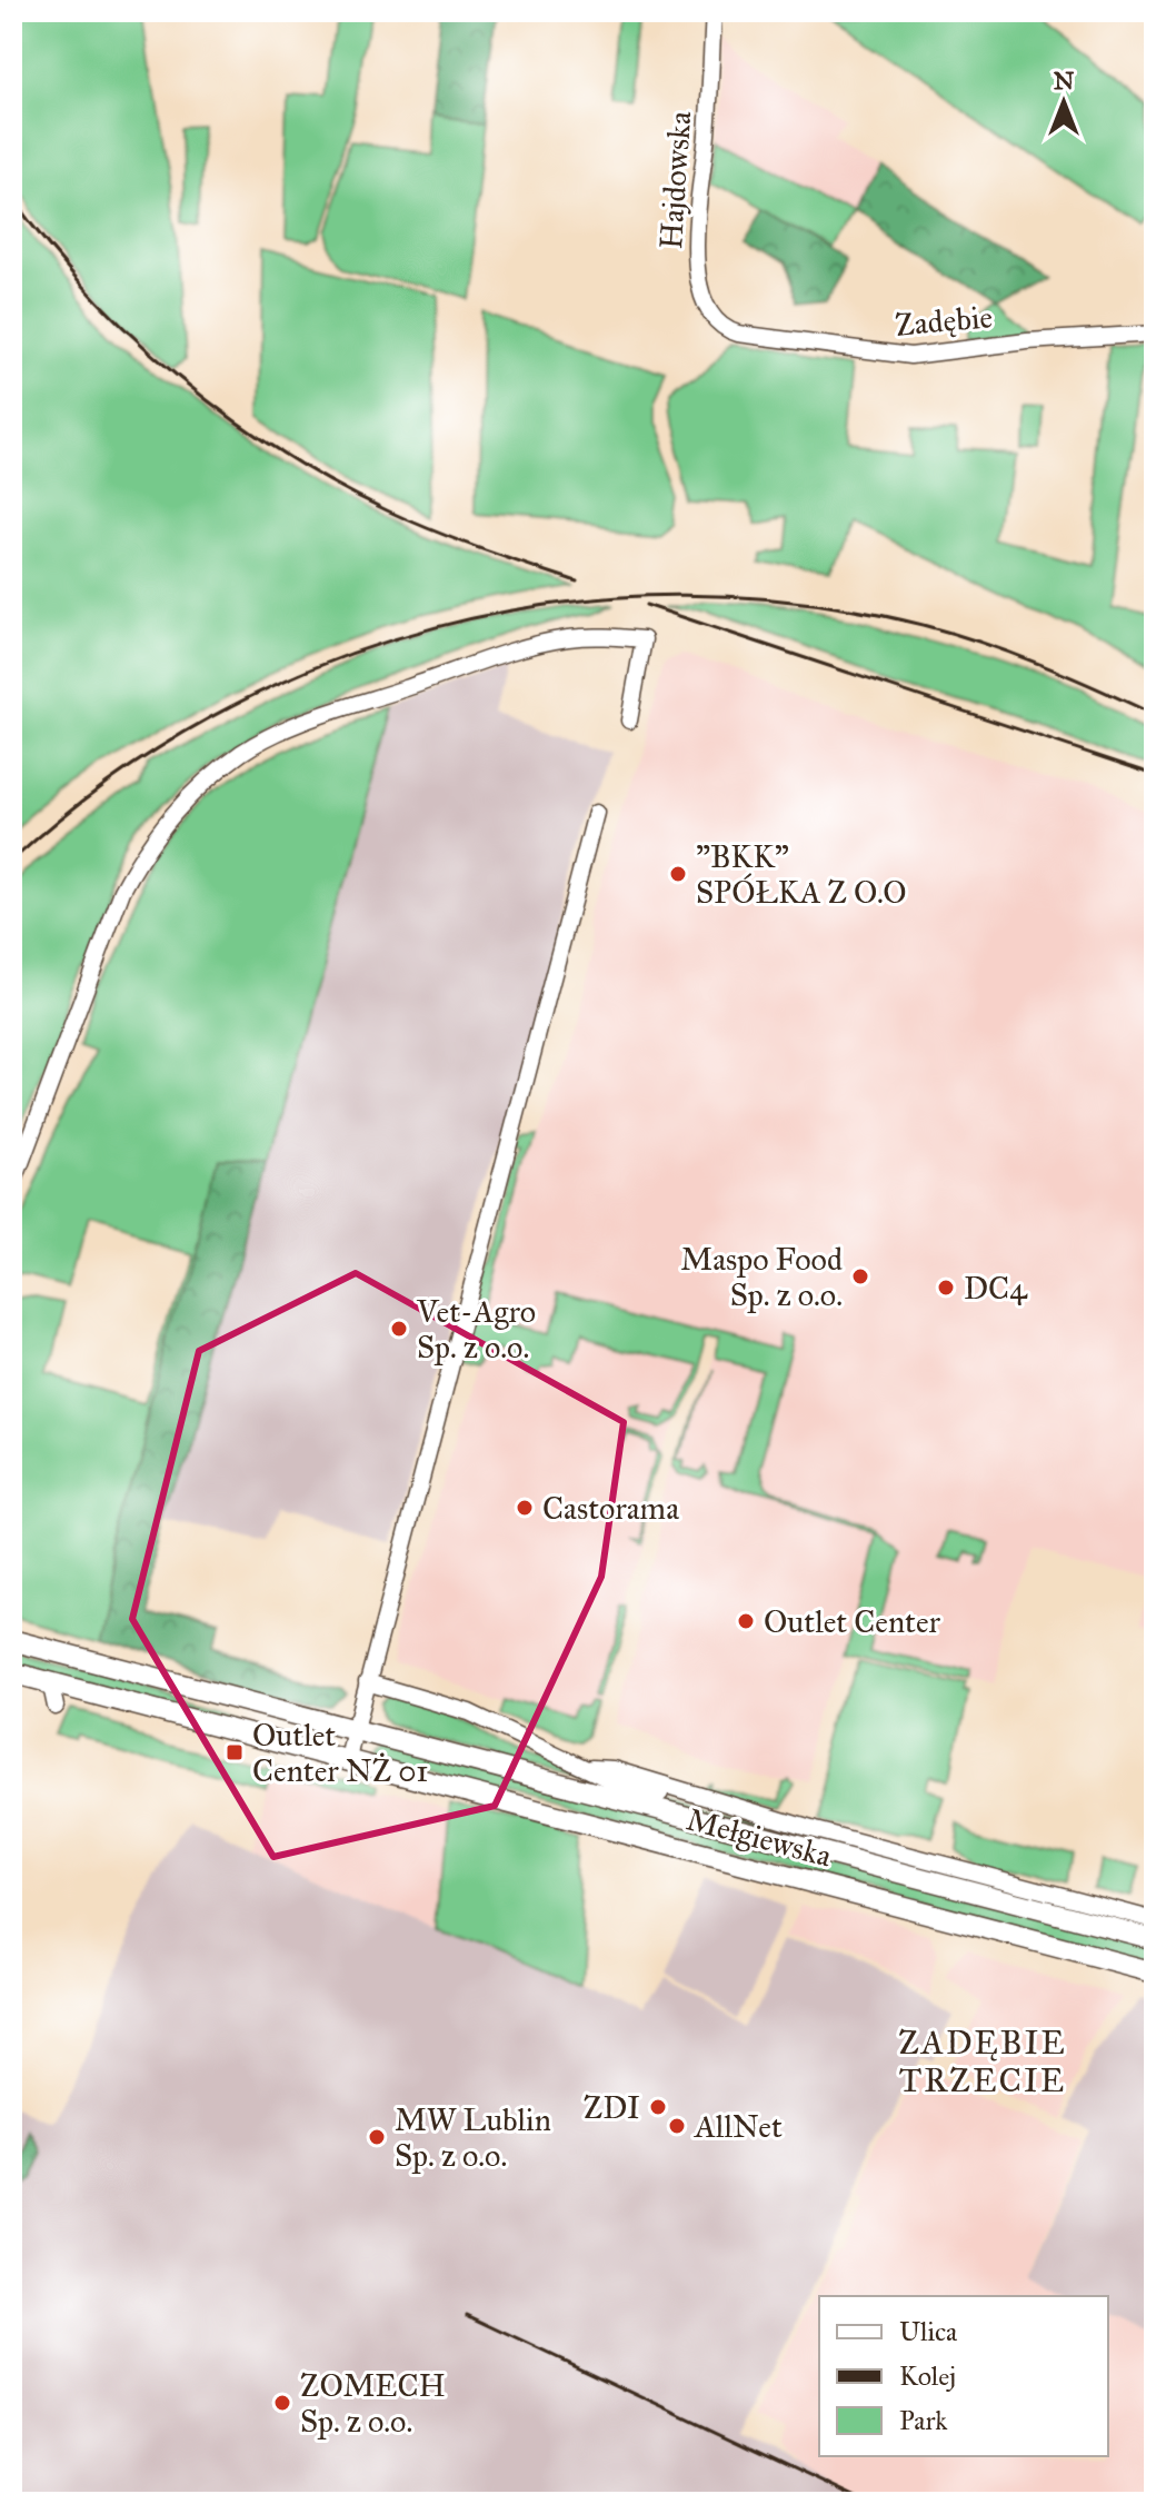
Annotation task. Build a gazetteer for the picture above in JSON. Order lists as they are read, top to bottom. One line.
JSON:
{"streets":{"main road":["Mełgiewska"],"street":["Hajdowska","Zadębie"]},"crossings":[["Hajdowska","Zadębie"]],"districts":["ZADĘBIE TRZECIE"],"places":{"other":["\"BKK\" SPÓŁKA Z O.O","Maspo Food Sp. z o.o.","DC4","Vet-Agro Sp. z o.o.","Castorama","Outlet Center","ZDI","AllNet","MW Lublin Sp. z o.o.","ZOMECH Sp. z o.o."],"transit":["Outlet Center NŻ 01"]},"legend":["Ulica","Kolej","Park"],"north":"top"}
